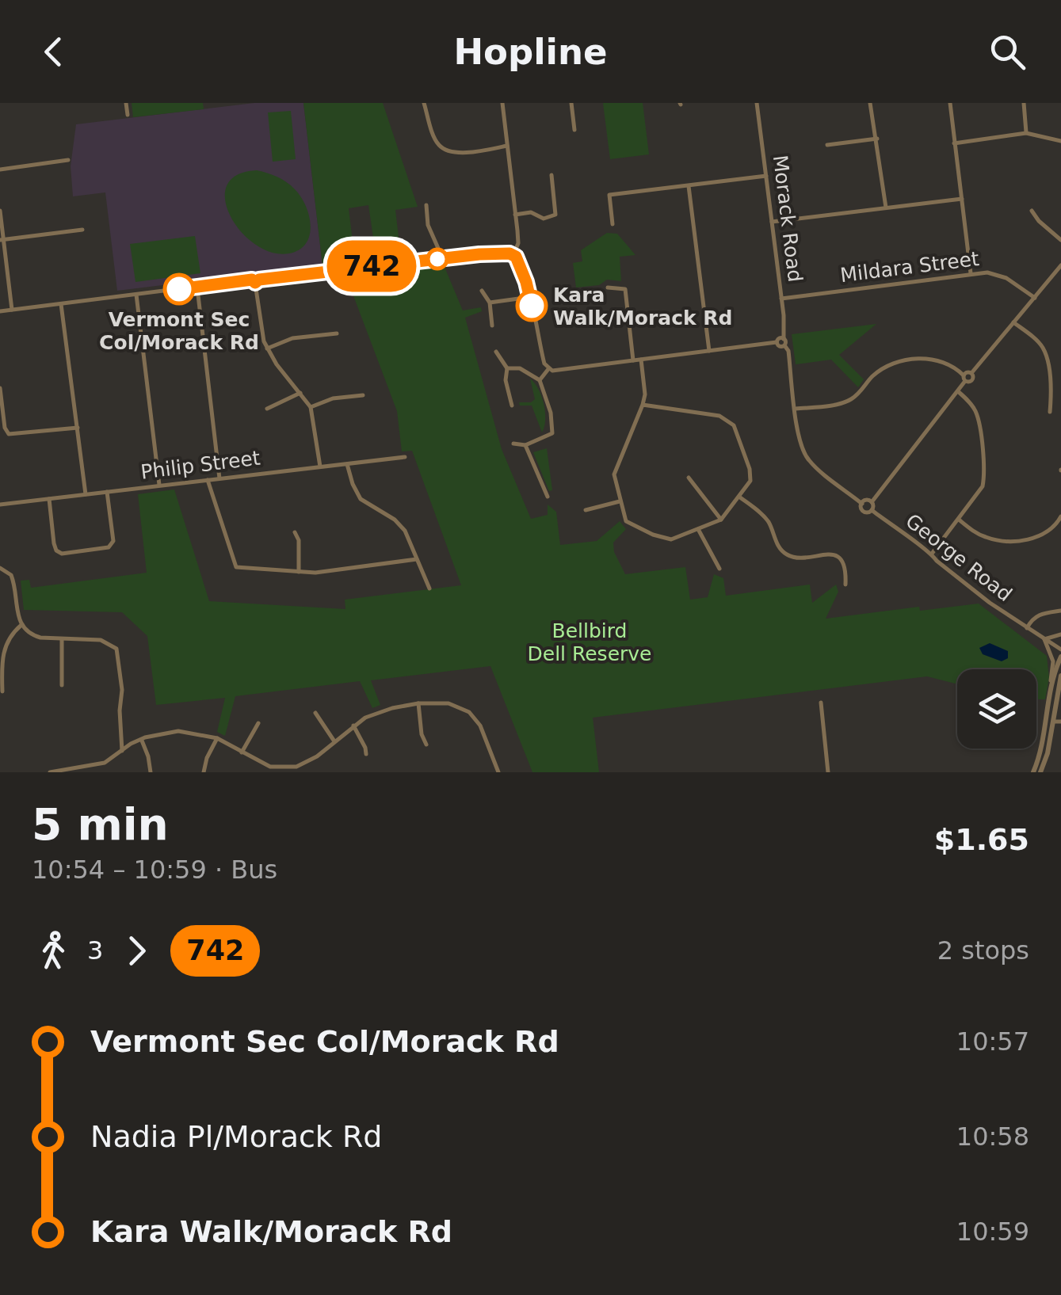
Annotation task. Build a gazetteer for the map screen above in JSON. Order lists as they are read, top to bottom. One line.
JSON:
{"streets":{"street":["Morack Road","Mildara Street","Philip Street","George Road"]},"crossings":[["Morack Road","Mildara Street"]],"parks":["Bellbird Dell Reserve"],"places":["Vermont Sec Col/Morack Rd","Kara Walk/Morack Rd"],"lines":["bus line 742"],"page":{"header":"Hopline","on_map":"742","heading":["5 min","10:54 – 10:59 · Bus","$1.65"],"legs":["3","742","2 stops"],"list":[{"name":"Vermont Sec Col/Morack Rd","value":"10:57"},{"name":"Nadia Pl/Morack Rd","value":"10:58"},{"name":"Kara Walk/Morack Rd","value":"10:59"}]}}
